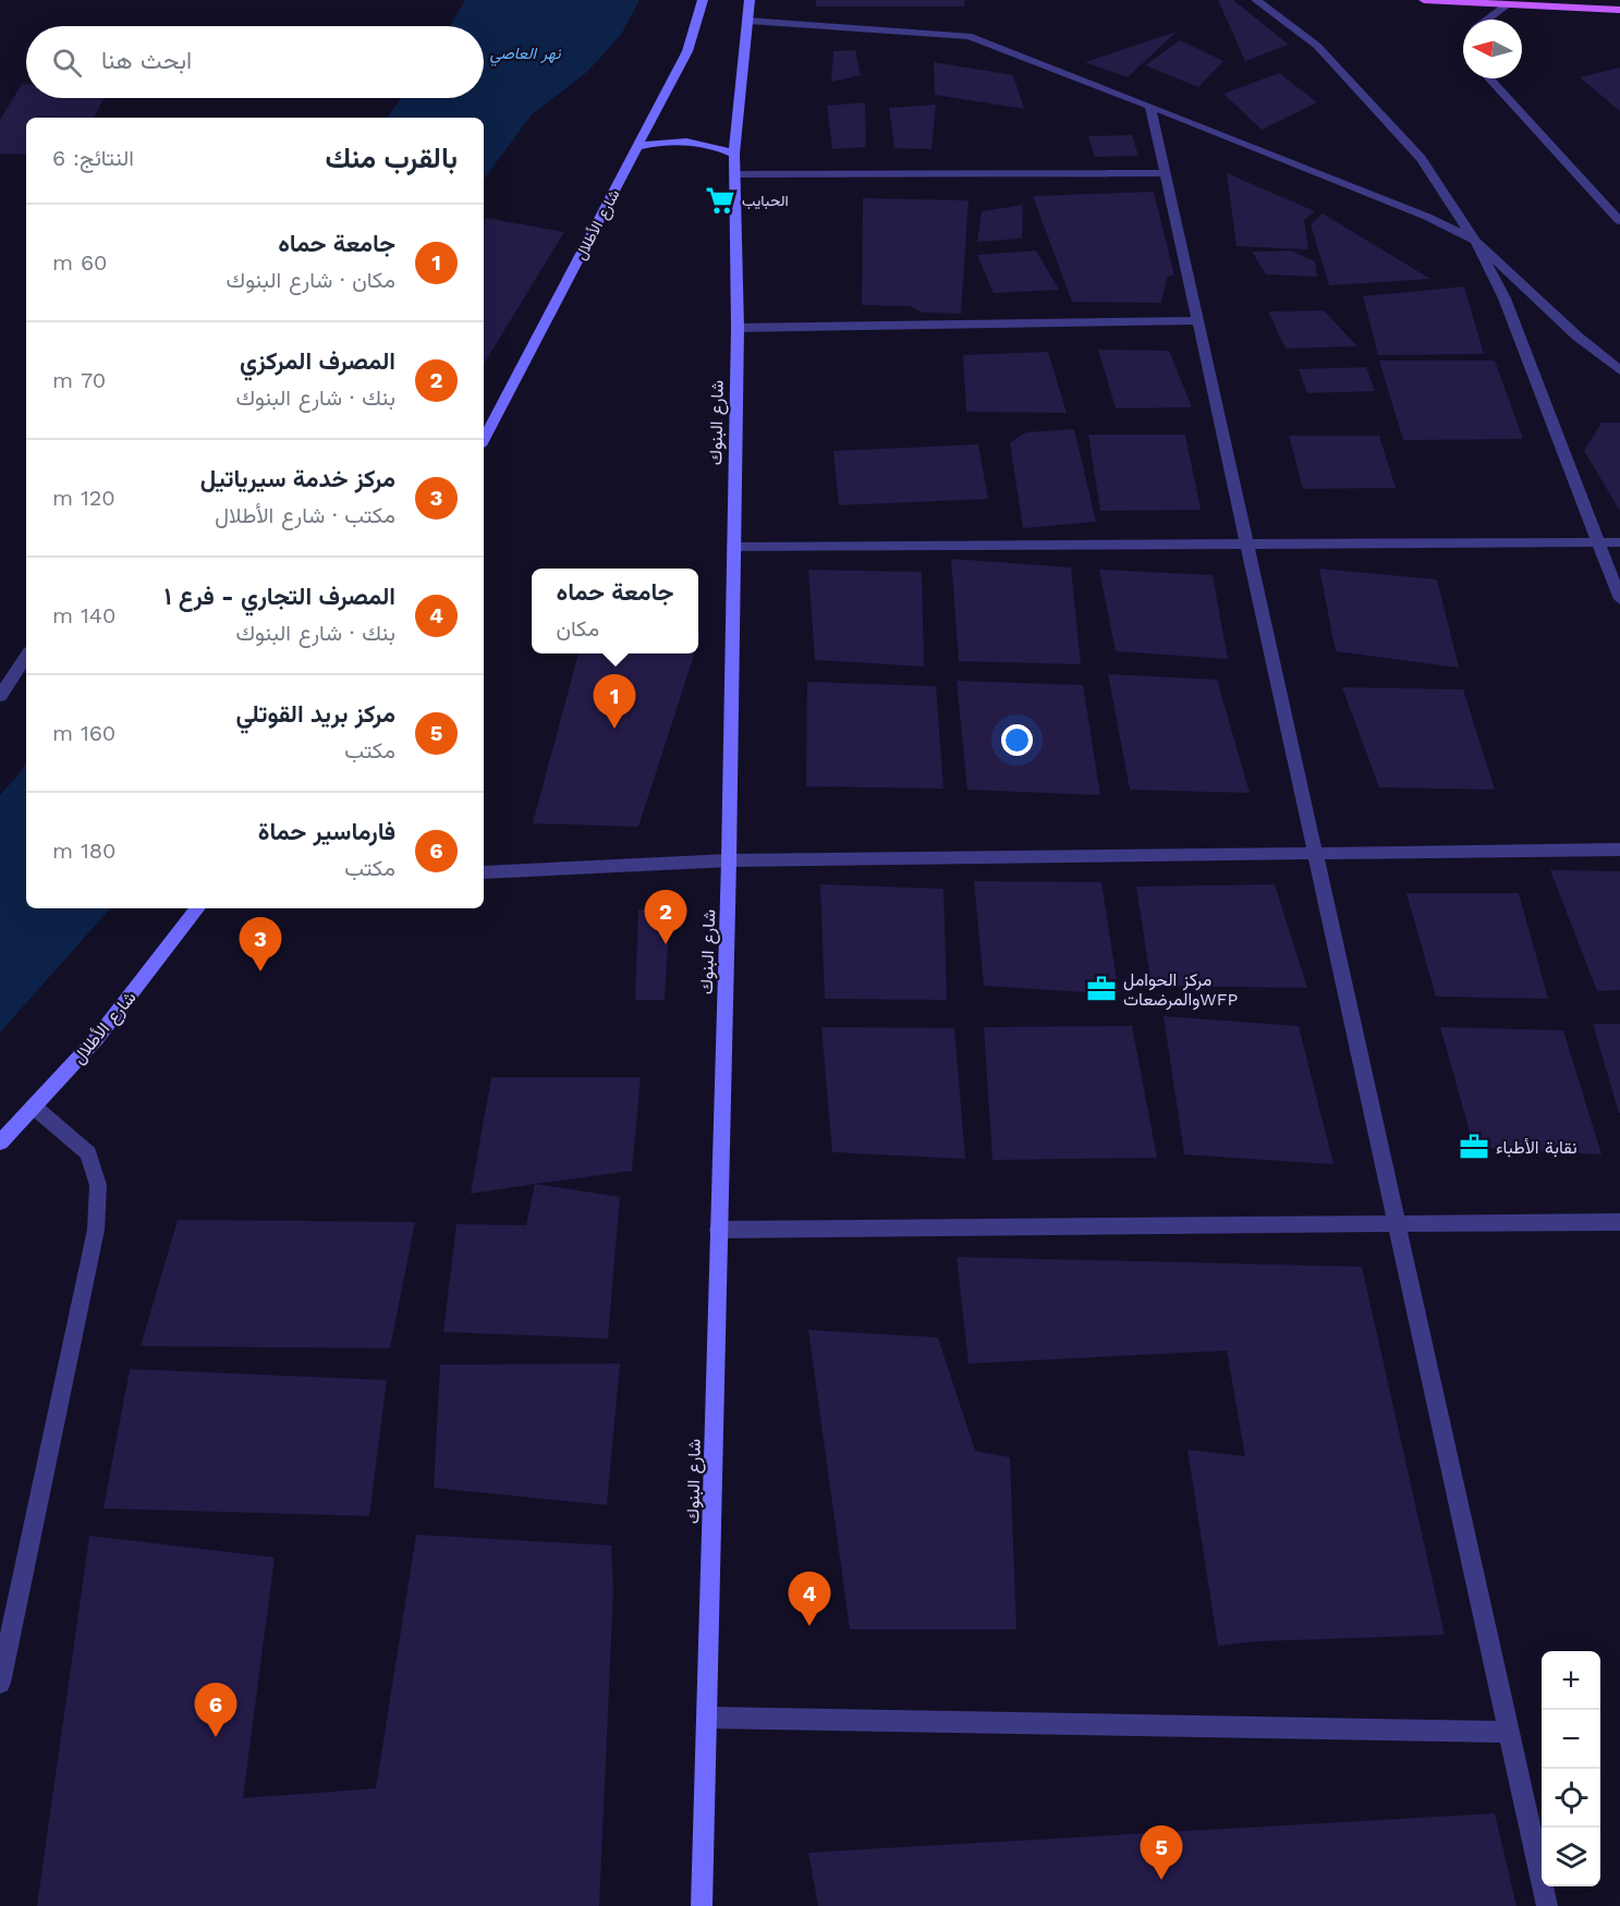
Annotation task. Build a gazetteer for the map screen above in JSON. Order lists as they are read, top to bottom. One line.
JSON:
{"streets":{"main road":["شارع الأطلال","شارع البنوك"]},"water":["نهر العاصي"],"places":{"supermarket":["الحبايب"],"office":["مركز الحوامل والمرضعاتWFP","نقابة الأطباء"]},"north":"left","page":{"search":"ابحث هنا","heading":["بالقرب منك","النتائج: 6"],"list":[{"mark":"1","name":"جامعة حماه","note":"مكان · شارع البنوك","value":"60 m"},{"mark":"2","name":"المصرف المركزي","note":"بنك · شارع البنوك","value":"70 m"},{"mark":"3","name":"مركز خدمة سيرياتيل","note":"مكتب · شارع الأطلال","value":"120 m"},{"mark":"4","name":"المصرف التجاري - فرع ١","note":"بنك · شارع البنوك","value":"140 m"},{"mark":"5","name":"مركز بريد القوتلي","note":"مكتب","value":"160 m"},{"mark":"6","name":"فارماسير حماة","note":"مكتب","value":"180 m"}],"popup":["جامعة حماه","مكان"],"pins":["1","2","3","4","6","5"],"map_buttons":["+","−"]}}
